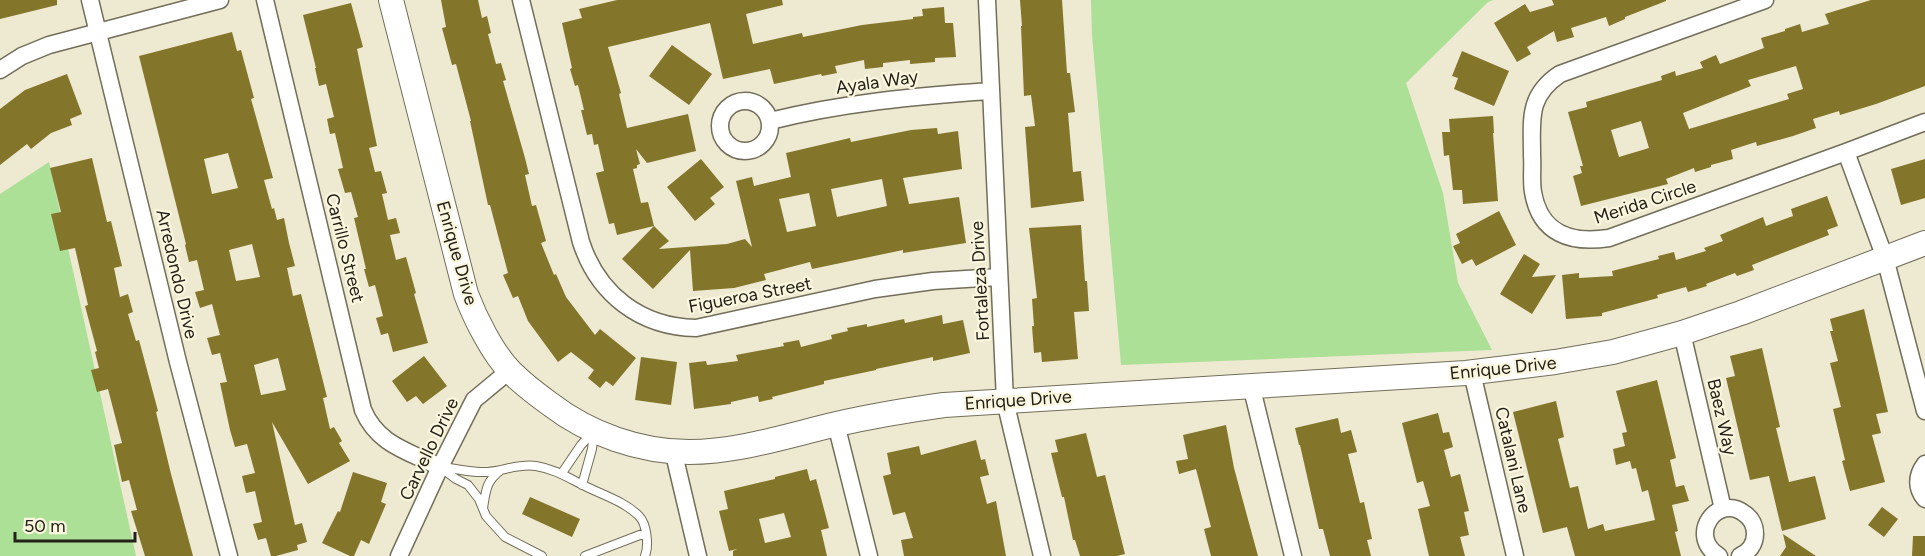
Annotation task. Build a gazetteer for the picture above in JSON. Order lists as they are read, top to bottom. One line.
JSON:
{"streets":{"street":["Ayala Way","Merida Circle","Carrillo Street","Enrique Drive","Arredondo Drive","Fortaleza Drive","Figueroa Street","Baez Way","Carvello Drive","Catalani Lane"]},"crossings":[["Ayala Way","Fortaleza Drive"],["Carrillo Street","Carvello Drive"],["Enrique Drive","Fortaleza Drive"],["Enrique Drive","Baez Way"],["Enrique Drive","Carvello Drive"],["Enrique Drive","Catalani Lane"],["Fortaleza Drive","Figueroa Street"]],"scale_bar":"50 m"}
